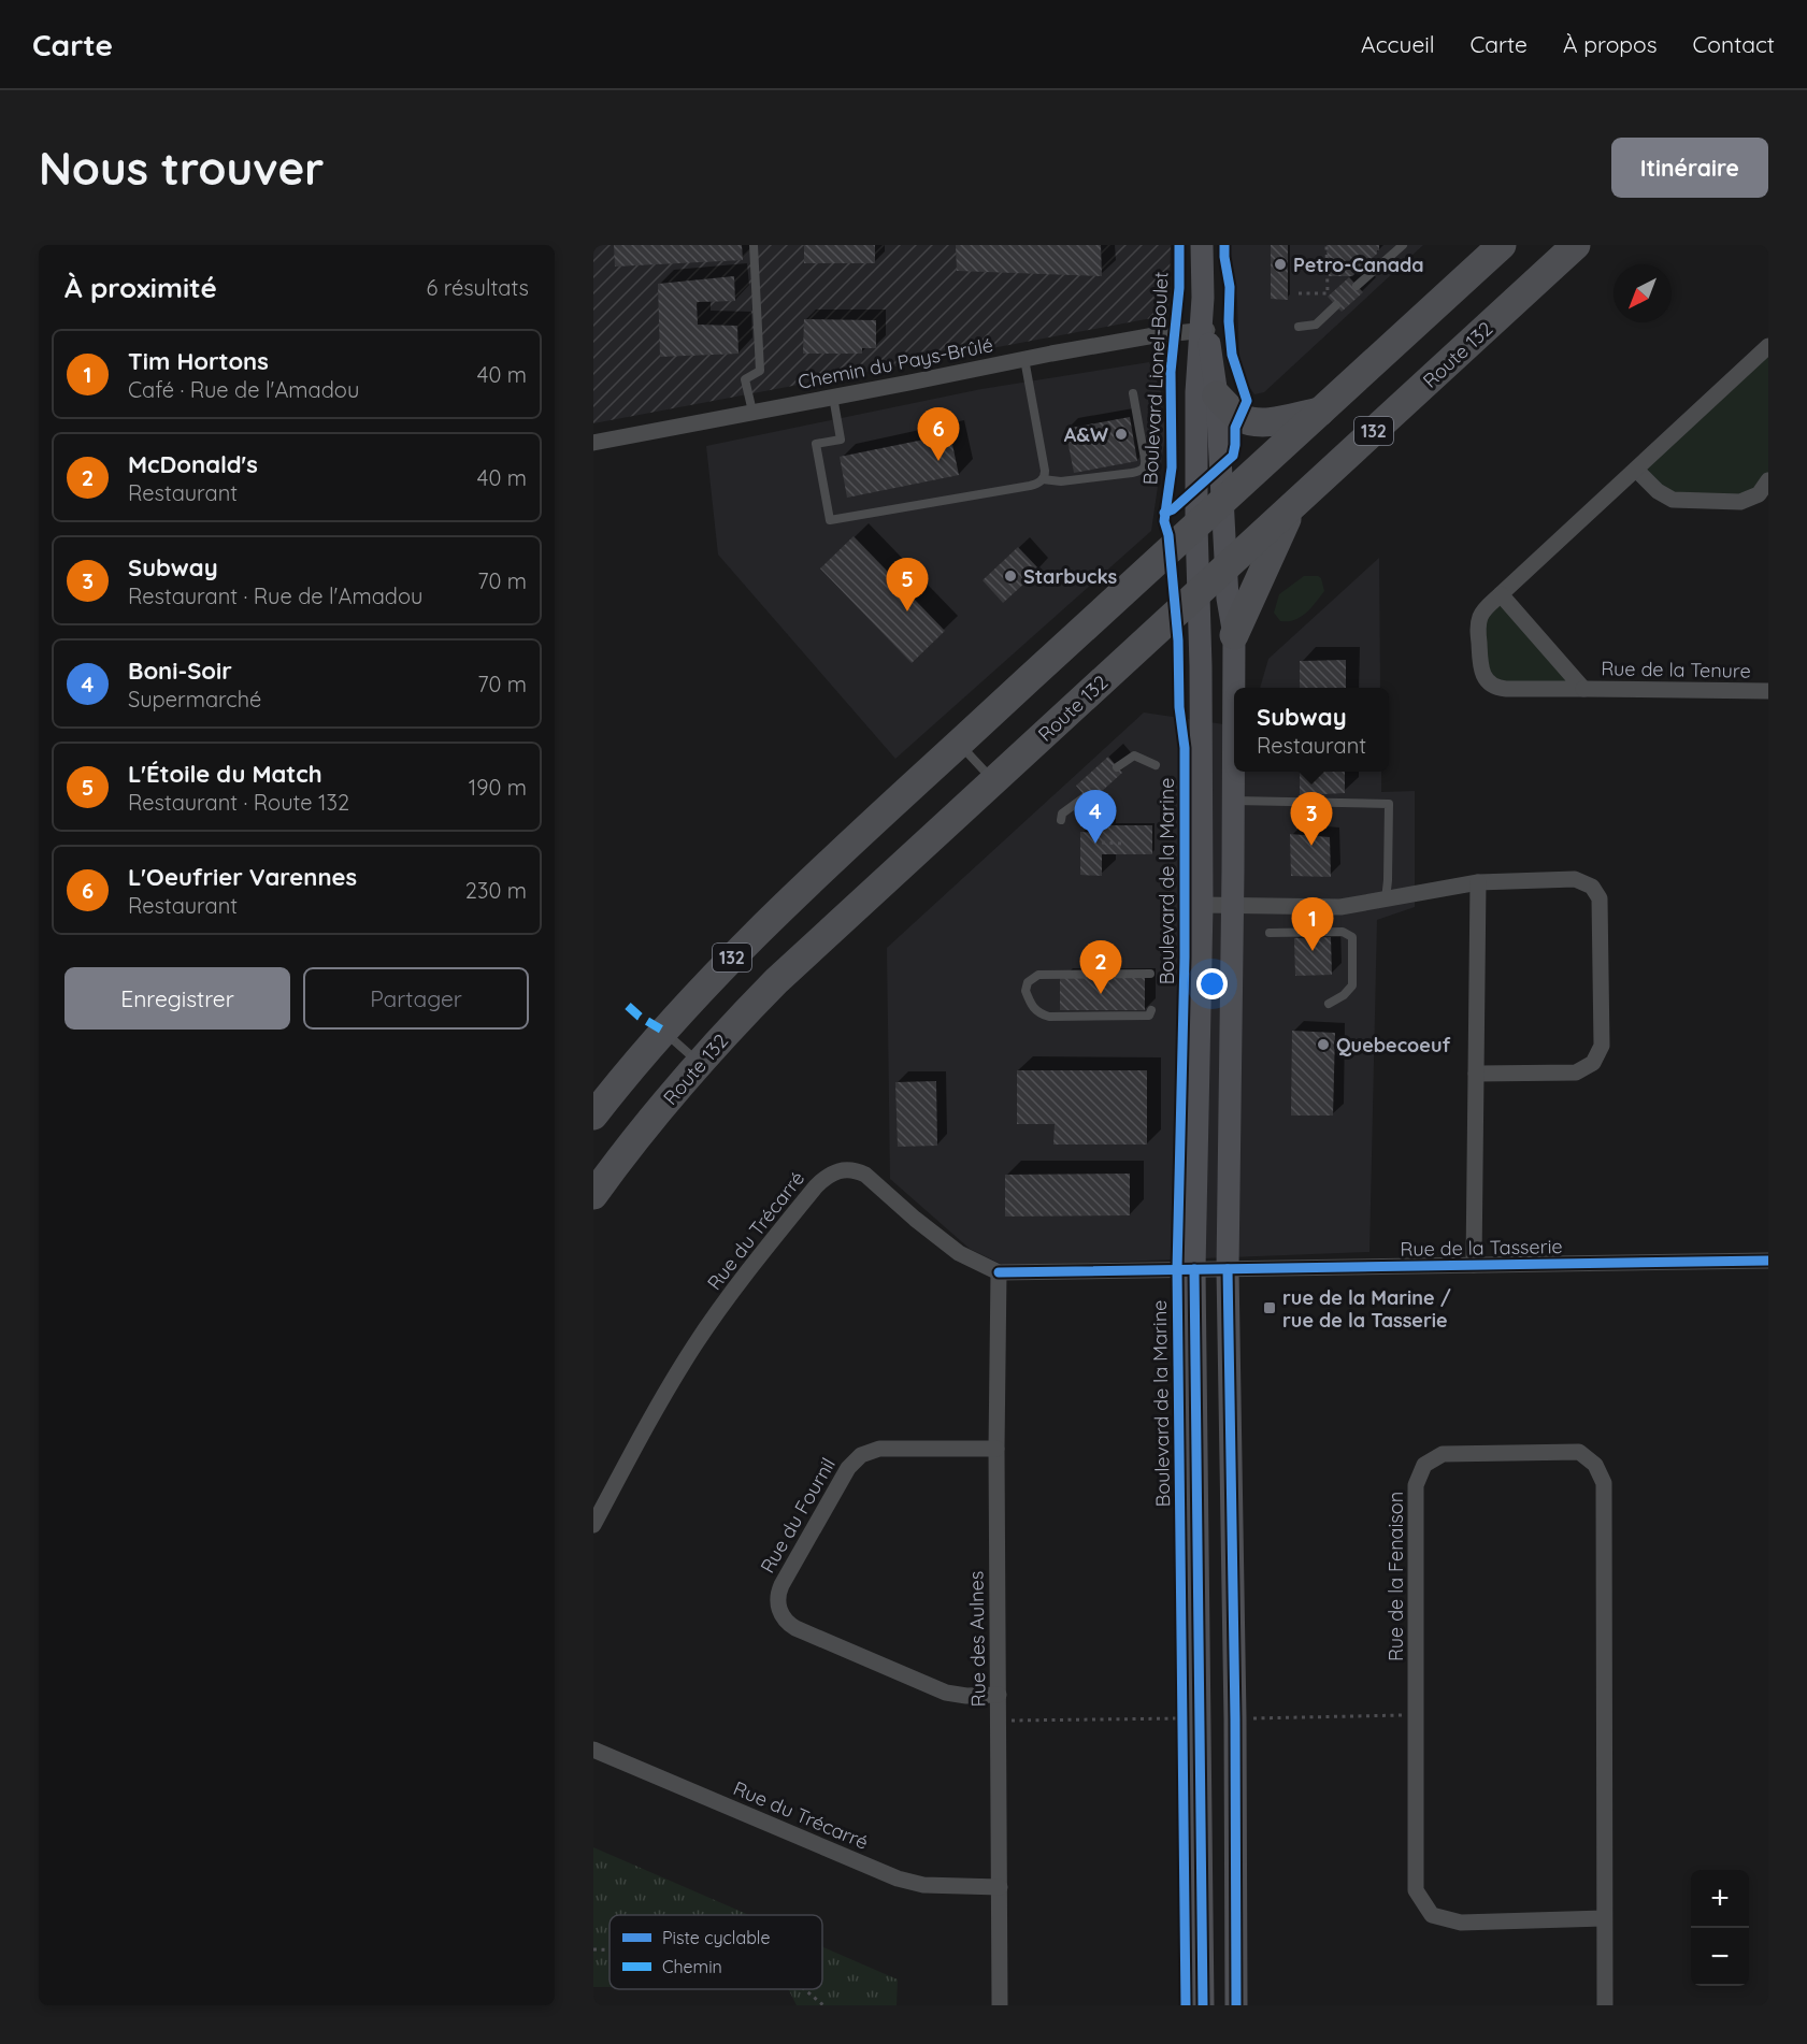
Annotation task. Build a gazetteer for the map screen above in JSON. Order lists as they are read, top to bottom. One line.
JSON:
{"streets":{"highway":["Route 132","132"],"street":["Chemin du Pays-Brûlé","Rue de la Tenure","Boulevard de la Marine","Rue du Trécarré","Rue de la Tasserie","Rue du Fournil","Rue de la Fenaison","Rue des Aulnes"],"cycle path":["Boulevard Lionel-Boulet"]},"crossings":[["Route 132","Boulevard de la Marine"],["Boulevard de la Marine","Rue du Trécarré"],["Boulevard de la Marine","Rue de la Tasserie"],["Rue du Trécarré","Rue de la Tasserie"],["Rue du Trécarré","Rue des Aulnes"],["Rue du Fournil","Rue des Aulnes"]],"places":{"other":["Petro-Canada","A&W","Starbucks","Quebecoeuf"],"transit":["rue de la Marine / rue de la Tasserie"]},"legend":["Piste cyclable","Chemin"],"north":"bottom left","page":{"header":"Carte","nav":["Accueil","Carte","À propos","Contact"],"buttons":["Itinéraire",["Enregistrer","Partager"]],"title":"Nous trouver","heading":["À proximité","6 résultats"],"list":[{"mark":"1","name":"Tim Hortons","note":"Café · Rue de l'Amadou","value":"40 m"},{"mark":"2","name":"McDonald's","note":"Restaurant","value":"40 m"},{"mark":"3","name":"Subway","note":"Restaurant · Rue de l'Amadou","value":"70 m"},{"mark":"4","name":"Boni-Soir","note":"Supermarché","value":"70 m"},{"mark":"5","name":"L'Étoile du Match","note":"Restaurant · Route 132","value":"190 m"},{"mark":"6","name":"L'Oeufrier Varennes","note":"Restaurant","value":"230 m"}],"pins":["6","5","4","3","1","2"],"popup":["Subway","Restaurant"],"map_buttons":["+","−"]}}
